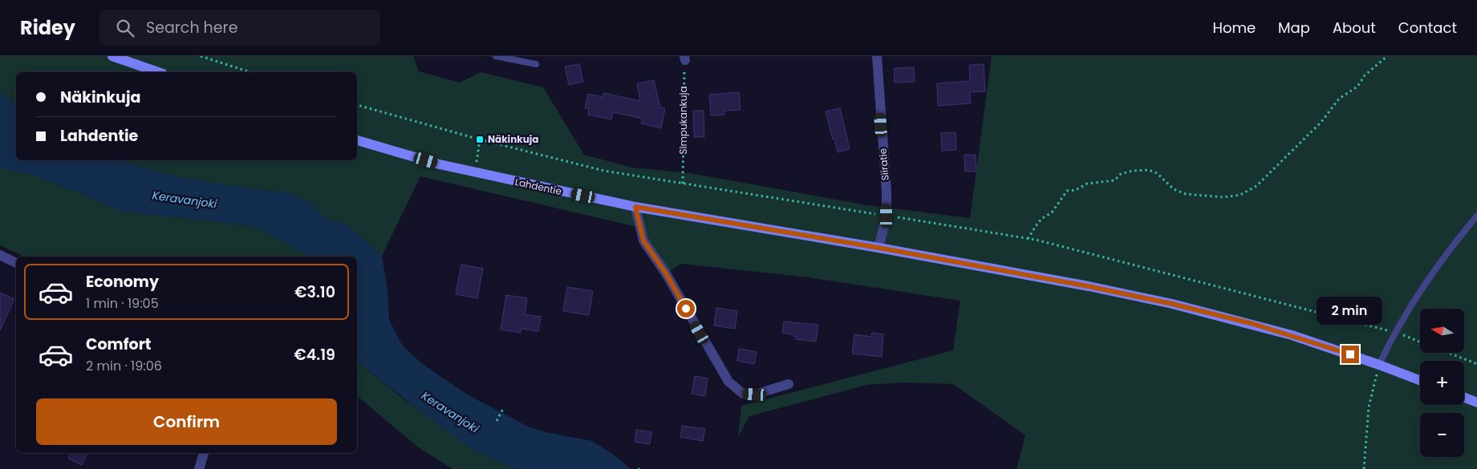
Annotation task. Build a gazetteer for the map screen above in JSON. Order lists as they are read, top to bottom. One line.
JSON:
{"streets":{"main road":["Lahdentie"],"street":["Siiratie"],"path":["Simpukankuja"]},"crossings":[["Siiratie","Lahdentie"]],"water":["Keravanjoki"],"places":{"transit":["Näkinkuja"]},"north":"left","page":{"header":"Ridey","search":"Search here","nav":["Home","Map","About","Contact"],"banner":["Näkinkuja","Lahdentie"],"list":[{"name":"Economy","note":"1 min · 19:05","value":"€3.10"},{"name":"Comfort","note":"2 min · 19:06","value":"€4.19"}],"bubble":"2 min","map_buttons":["+","−"],"buttons":"Confirm"}}
